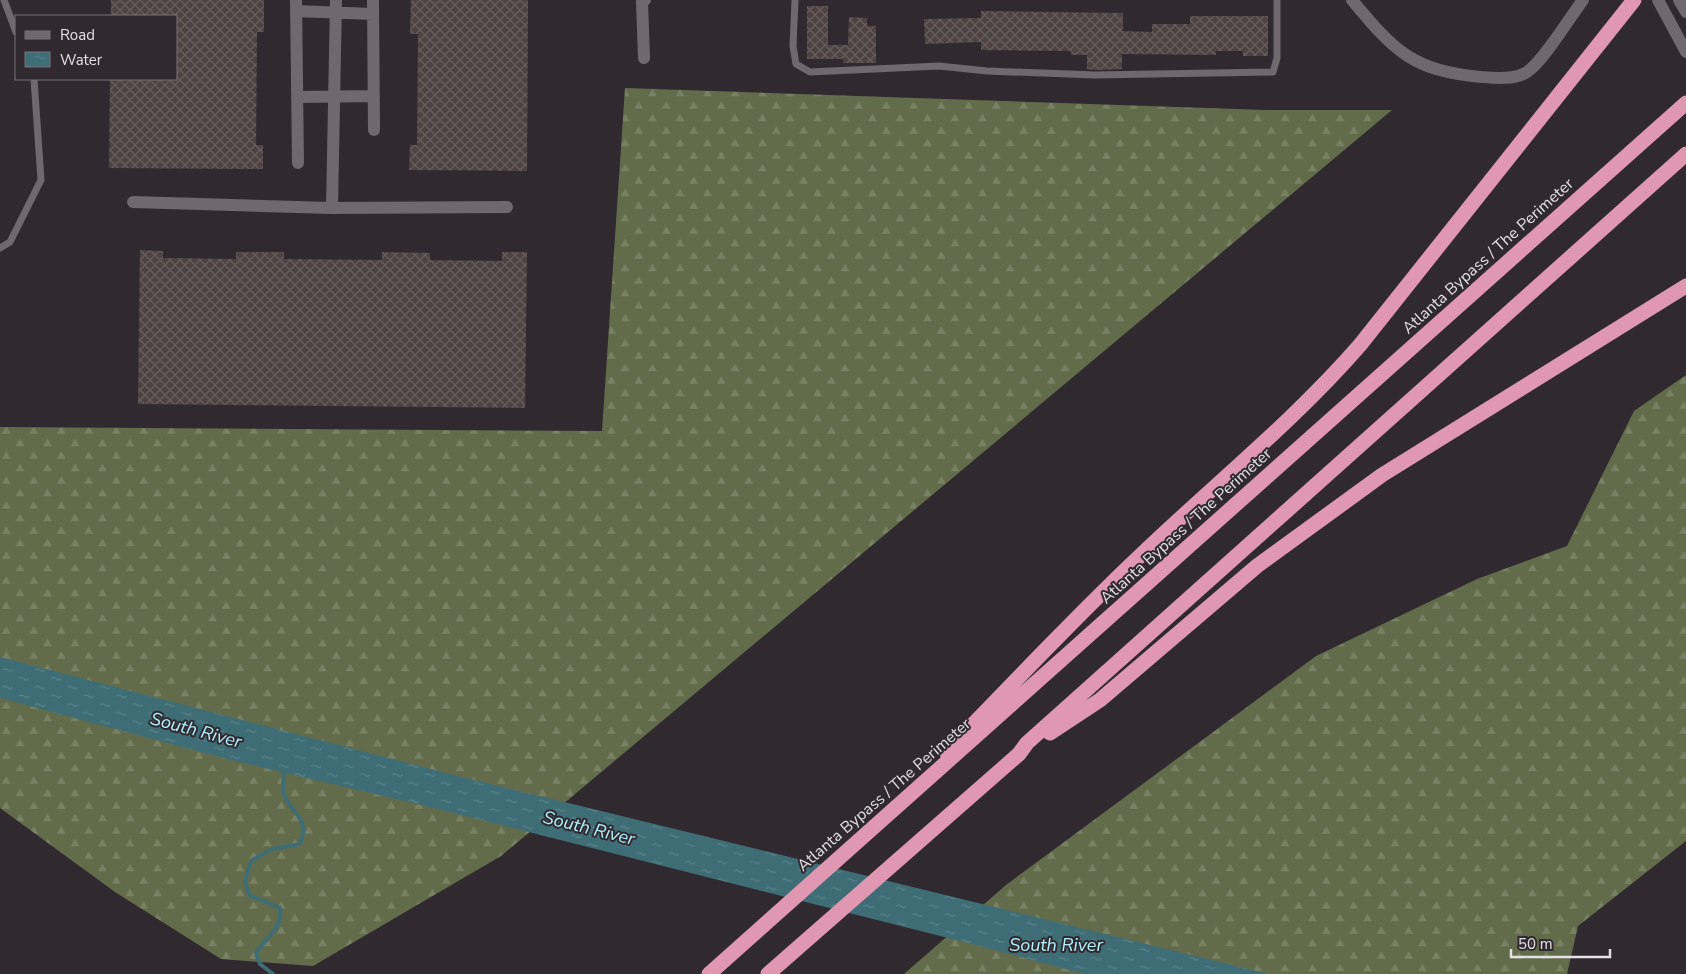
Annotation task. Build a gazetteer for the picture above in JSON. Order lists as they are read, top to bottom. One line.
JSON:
{"streets":{"highway":["Atlanta Bypass / The Perimeter"]},"water":["South River"],"legend":["Road","Water"],"scale_bar":"50 m"}
